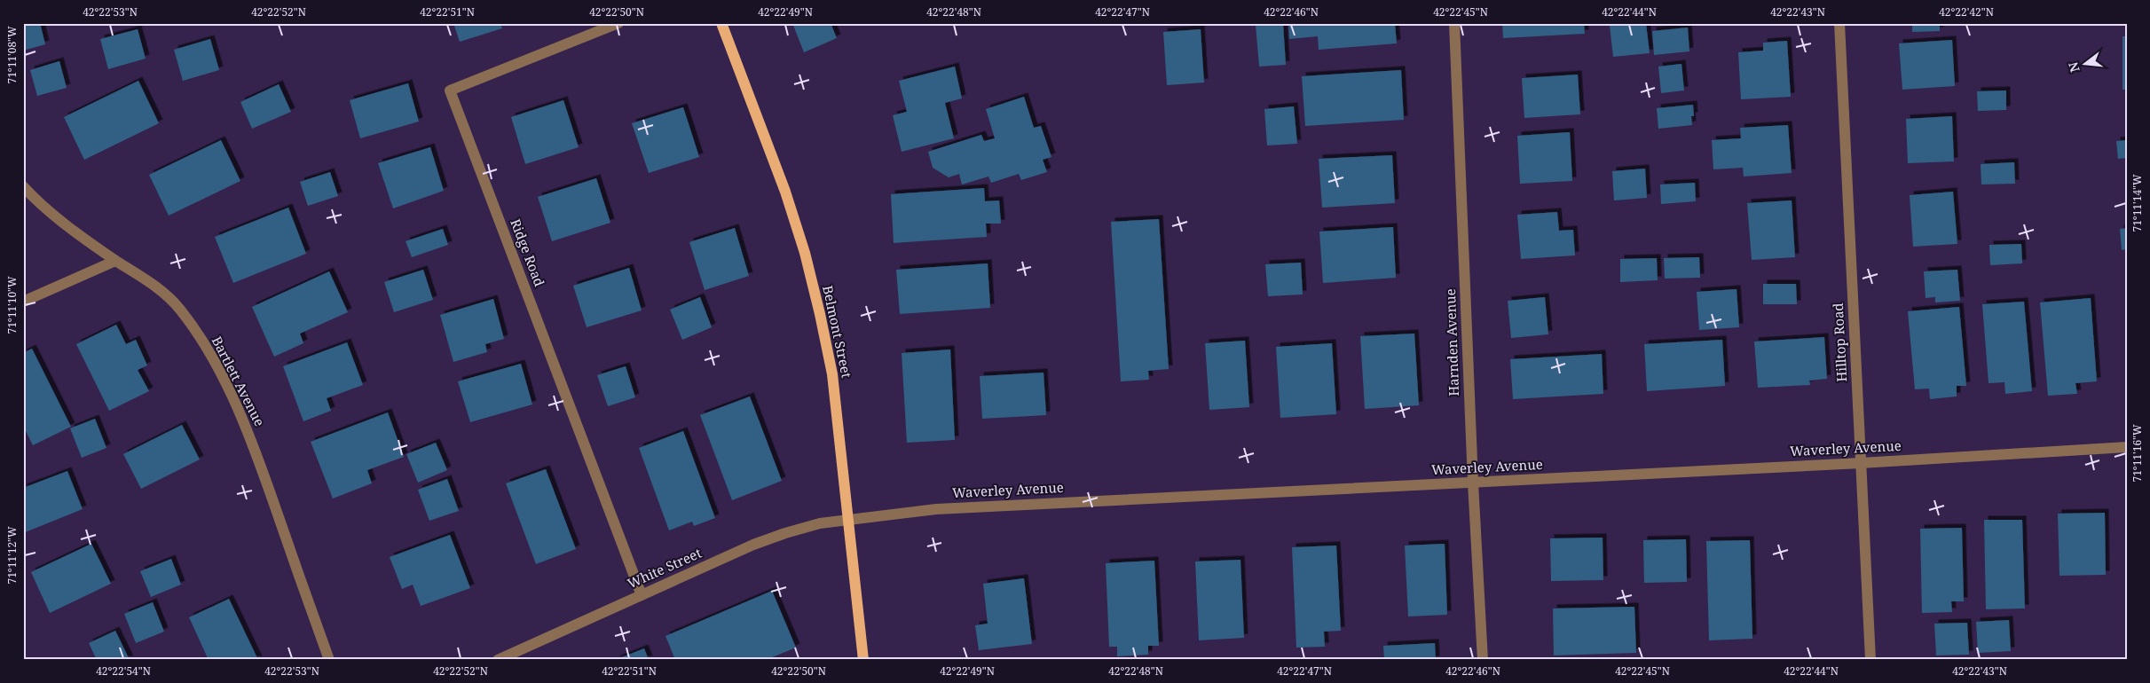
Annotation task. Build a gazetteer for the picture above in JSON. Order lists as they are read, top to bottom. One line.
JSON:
{"streets":{"main road":["Belmont Street"],"street":["Ridge Road","Harnden Avenue","Hilltop Road","Bartlett Avenue","Waverley Avenue","White Street"]},"crossings":[["Ridge Road","White Street"],["Belmont Street","Waverley Avenue"],["Belmont Street","White Street"],["Harnden Avenue","Waverley Avenue"],["Hilltop Road","Waverley Avenue"],["Waverley Avenue","White Street"]],"north":"left","coordinates":["42°22'53\"N","42°22'52\"N","42°22'51\"N","42°22'50\"N","42°22'49\"N","42°22'48\"N","42°22'47\"N","42°22'46\"N","42°22'45\"N","42°22'44\"N","42°22'43\"N","42°22'42\"N","71°11'08\"W","71°11'14\"W","71°11'10\"W","71°11'16\"W","71°11'12\"W","42°22'54\"N"]}
